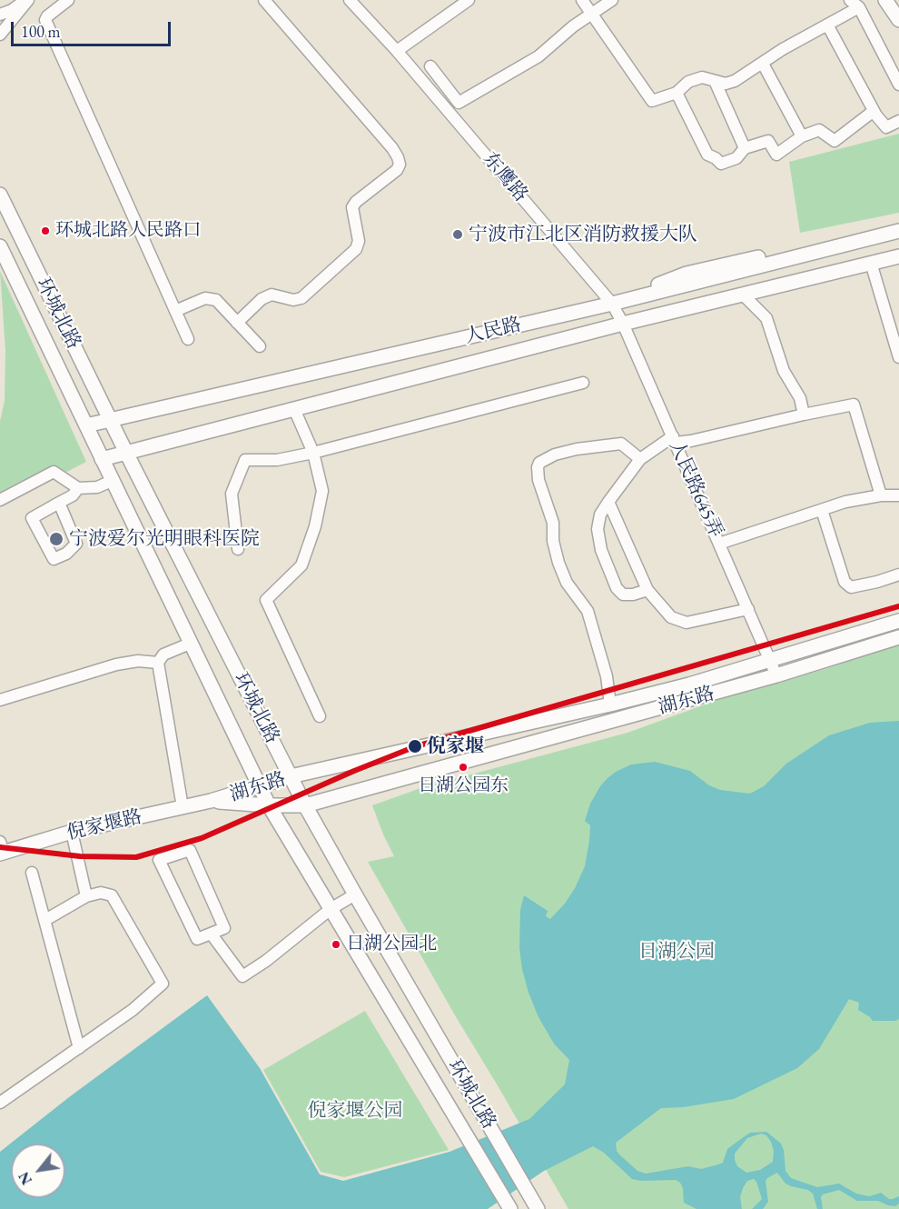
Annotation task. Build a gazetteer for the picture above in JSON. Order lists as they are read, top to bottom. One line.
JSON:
{"streets":{"main road":["环城北路","人民路","湖东路","倪家堰路"],"street":["东鹰路","人民路645弄"]},"crossings":[["东鹰路","人民路"],["东鹰路","人民路645弄"],["环城北路","人民路"],["环城北路","湖东路"],["人民路","人民路645弄"],["人民路645弄","湖东路"],["湖东路","倪家堰路"]],"parks":["日湖公园","倪家堰公园"],"places":["环城北路人民路口","宁波市江北区消防救援大队","宁波爱尔光明眼科医院","倪家堰","日湖公园东","日湖公园北"],"scale_bar":"100 m","north":"bottom left"}
